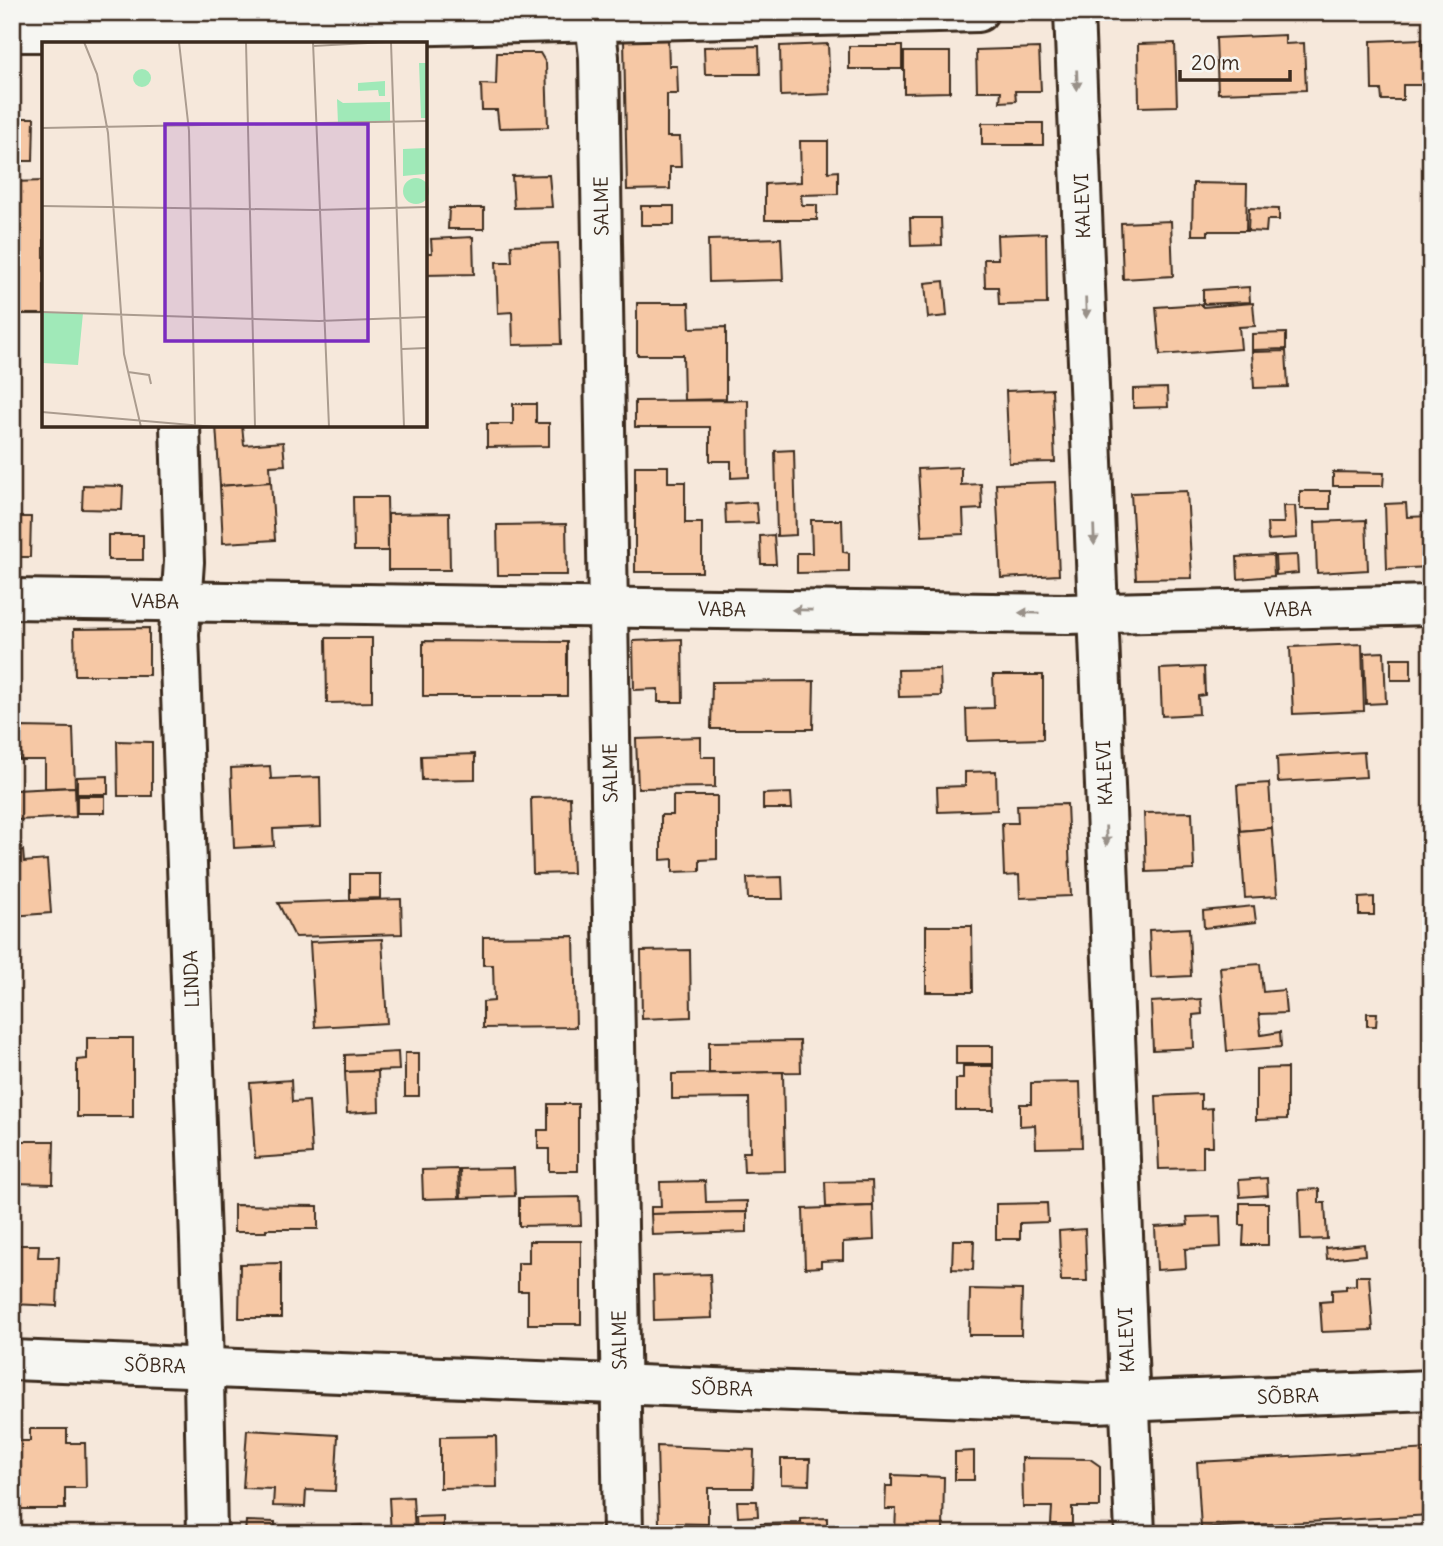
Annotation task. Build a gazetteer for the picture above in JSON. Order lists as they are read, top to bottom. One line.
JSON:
{"streets":{"street":["SALME","KALEVI","VABA","LINDA","SÕBRA"]},"crossings":[["SALME","VABA"],["SALME","SÕBRA"],["KALEVI","VABA"],["KALEVI","SÕBRA"],["VABA","LINDA"],["LINDA","SÕBRA"]],"one_way":["KALEVI"],"scale_bar":"20 m"}
